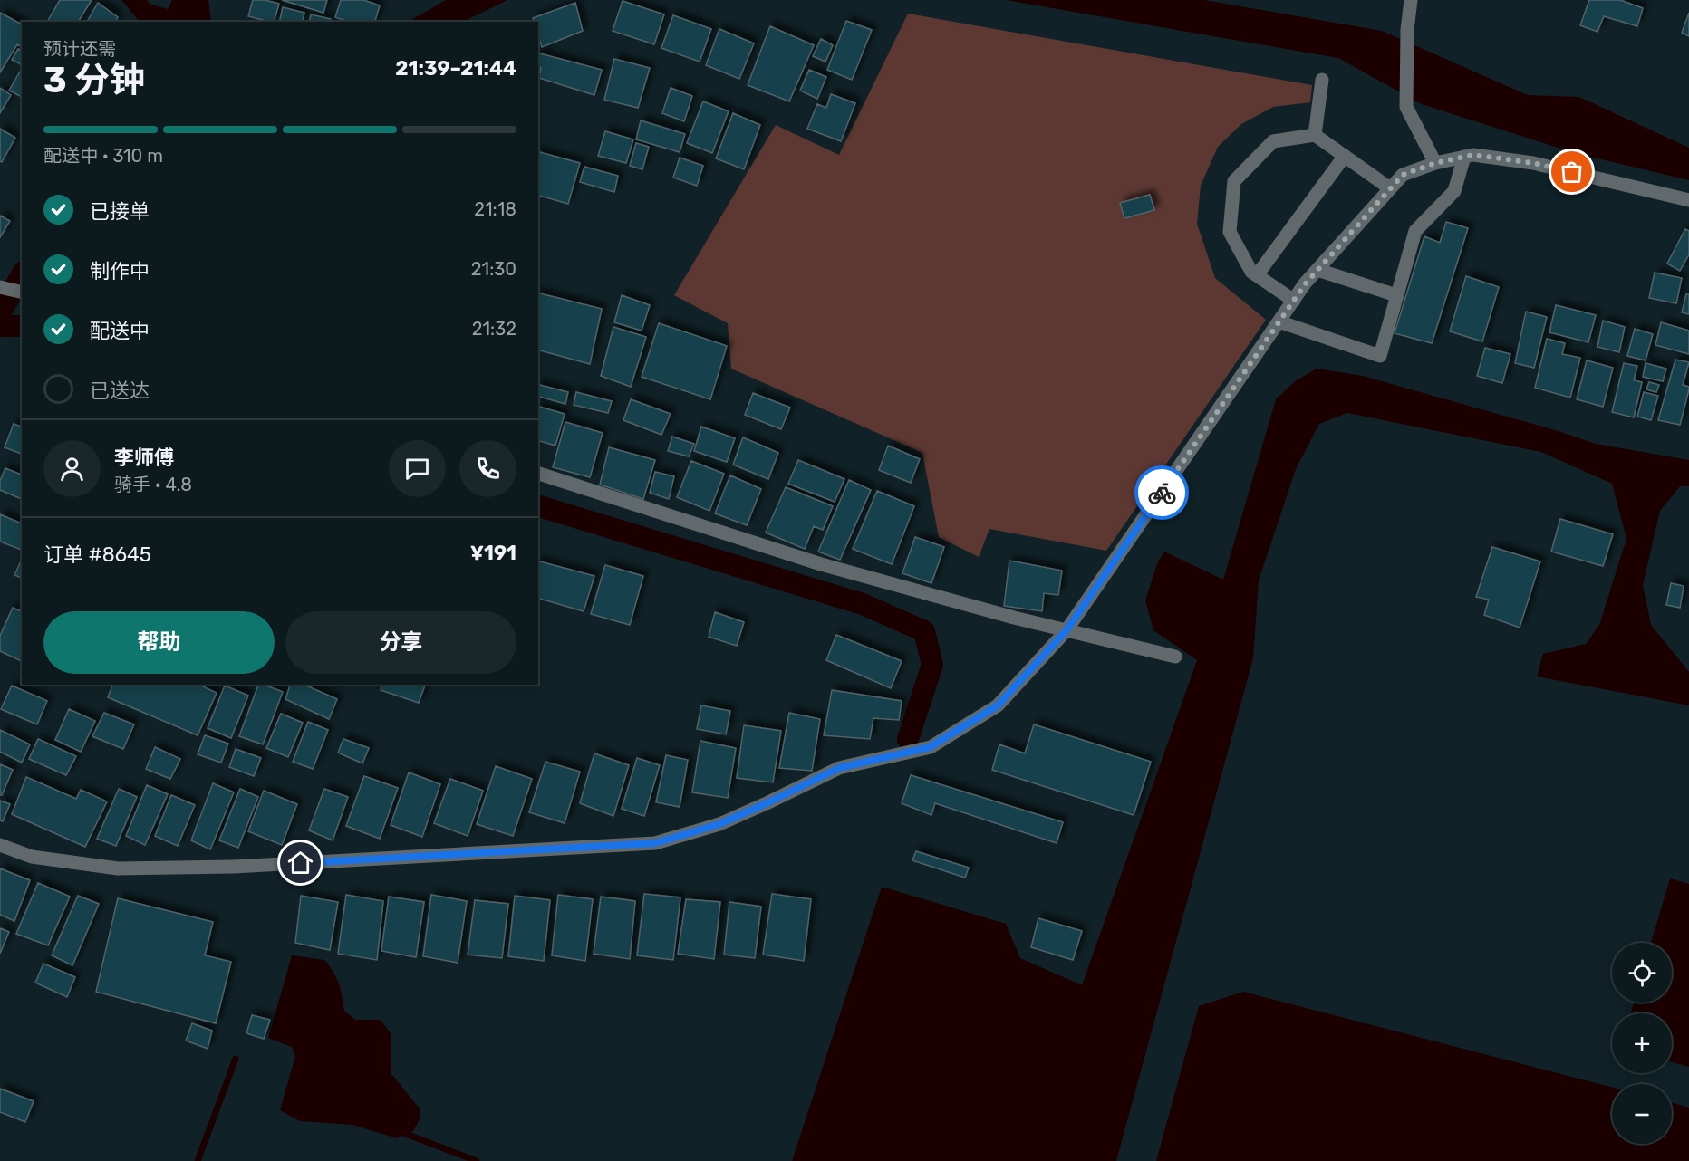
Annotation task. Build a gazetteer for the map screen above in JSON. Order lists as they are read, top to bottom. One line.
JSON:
{"page":{"heading":["3 分钟","预计还需","21:39–21:44"],"panel":["李师傅","骑手 · 4.8","订单 #8645","¥191"],"bar":"配送中 · 310 m","list":[["已接单","21:18"],["制作中","21:30"],["配送中","21:32"],"已送达"],"buttons":["帮助","分享"],"map_buttons":["+","−"]}}
